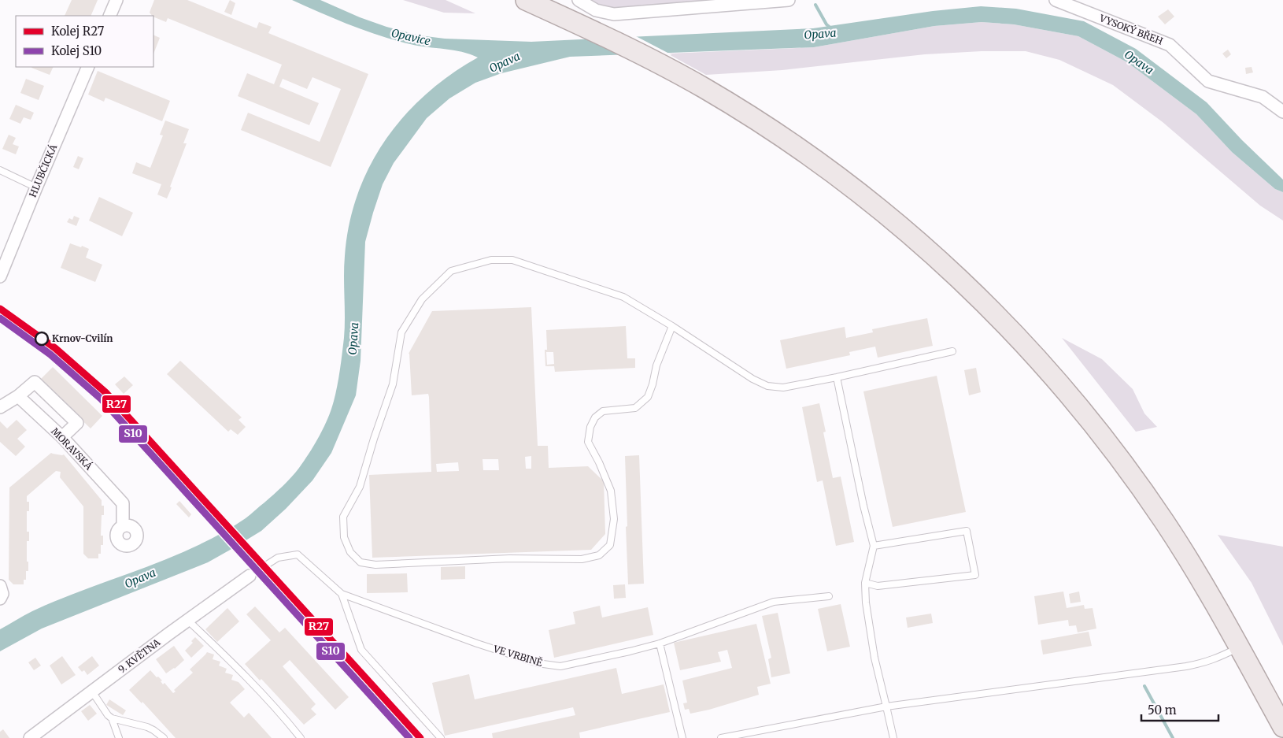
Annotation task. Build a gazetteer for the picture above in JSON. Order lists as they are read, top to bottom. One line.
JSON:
{"streets":{"street":["VYSOKÝ BŘEH","HLUBČICKÁ","MORAVSKÁ","9. KVĚTNA"],"lane":["VE VRBINĚ"]},"crossings":[["9. KVĚTNA","VE VRBINĚ"]],"water":["Opava","Opavice"],"places":["Krnov-Cvilín"],"lines":["rail line R27","rail line S10"],"legend":["Kolej R27","Kolej S10"],"scale_bar":"50 m"}
